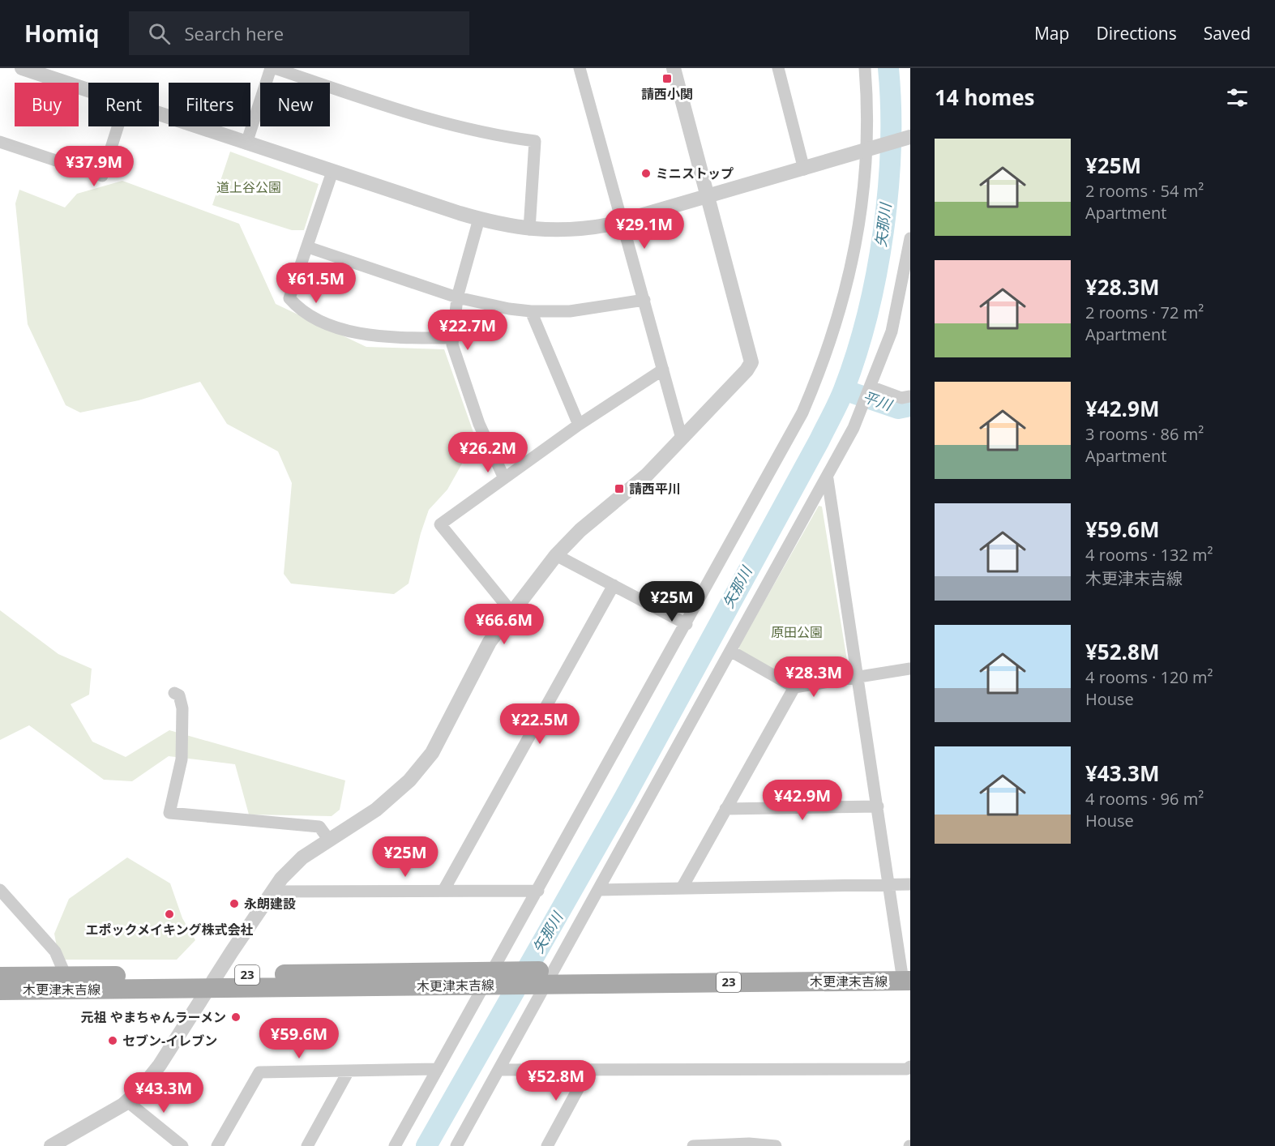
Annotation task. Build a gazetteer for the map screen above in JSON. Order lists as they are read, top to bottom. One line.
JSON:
{"streets":{"main road":["23","木更津末吉線"]},"water":["矢那川","平川"],"parks":["道上谷公園","原田公園"],"places":{"transit":["請西小関","請西平川"],"other":["ミニストップ","永朗建設","エポックメイキング株式会社","元祖 やまちゃんラーメン","セブン-イレブン"]},"page":{"header":"Homiq","search":"Search here","nav":["Map","Directions","Saved"],"heading":"14 homes","chip":["Buy","Rent","Filters","New"],"list":[{"name":"¥25M","note":"2 rooms · 54 m² · Apartment"},{"name":"¥28.3M","note":"2 rooms · 72 m² · Apartment"},{"name":"¥42.9M","note":"3 rooms · 86 m² · Apartment"},{"name":"¥59.6M","note":"4 rooms · 132 m² · 木更津末吉線"},{"name":"¥52.8M","note":"4 rooms · 120 m² · House"},{"name":"¥43.3M","note":"4 rooms · 96 m² · House"}],"price":["¥37.9M","¥29.1M","¥61.5M","¥22.7M","¥26.2M","¥25M","¥66.6M","¥28.3M","¥22.5M","¥42.9M","¥25M","¥59.6M","¥52.8M","¥43.3M"]}}
